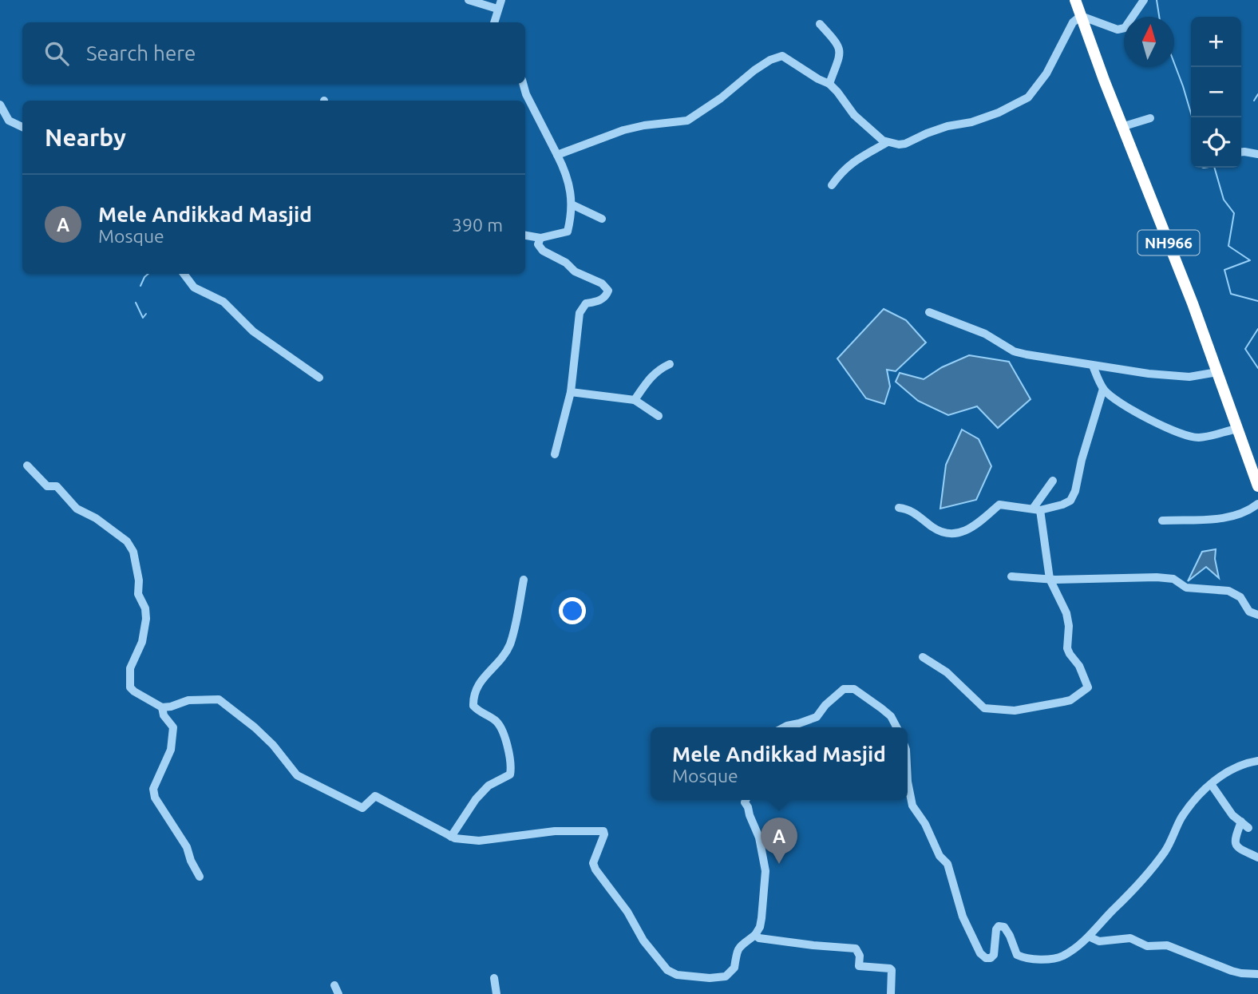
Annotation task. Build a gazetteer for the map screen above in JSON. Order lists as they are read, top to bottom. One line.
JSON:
{"streets":{"highway":["NH966"]},"north":"top","page":{"map_buttons":["+","−"],"search":"Search here","heading":"Nearby","list":[{"mark":"A","name":"Mele Andikkad Masjid","note":"Mosque","value":"390 m"}],"popup":["Mele Andikkad Masjid","Mosque"],"pins":"A"}}
